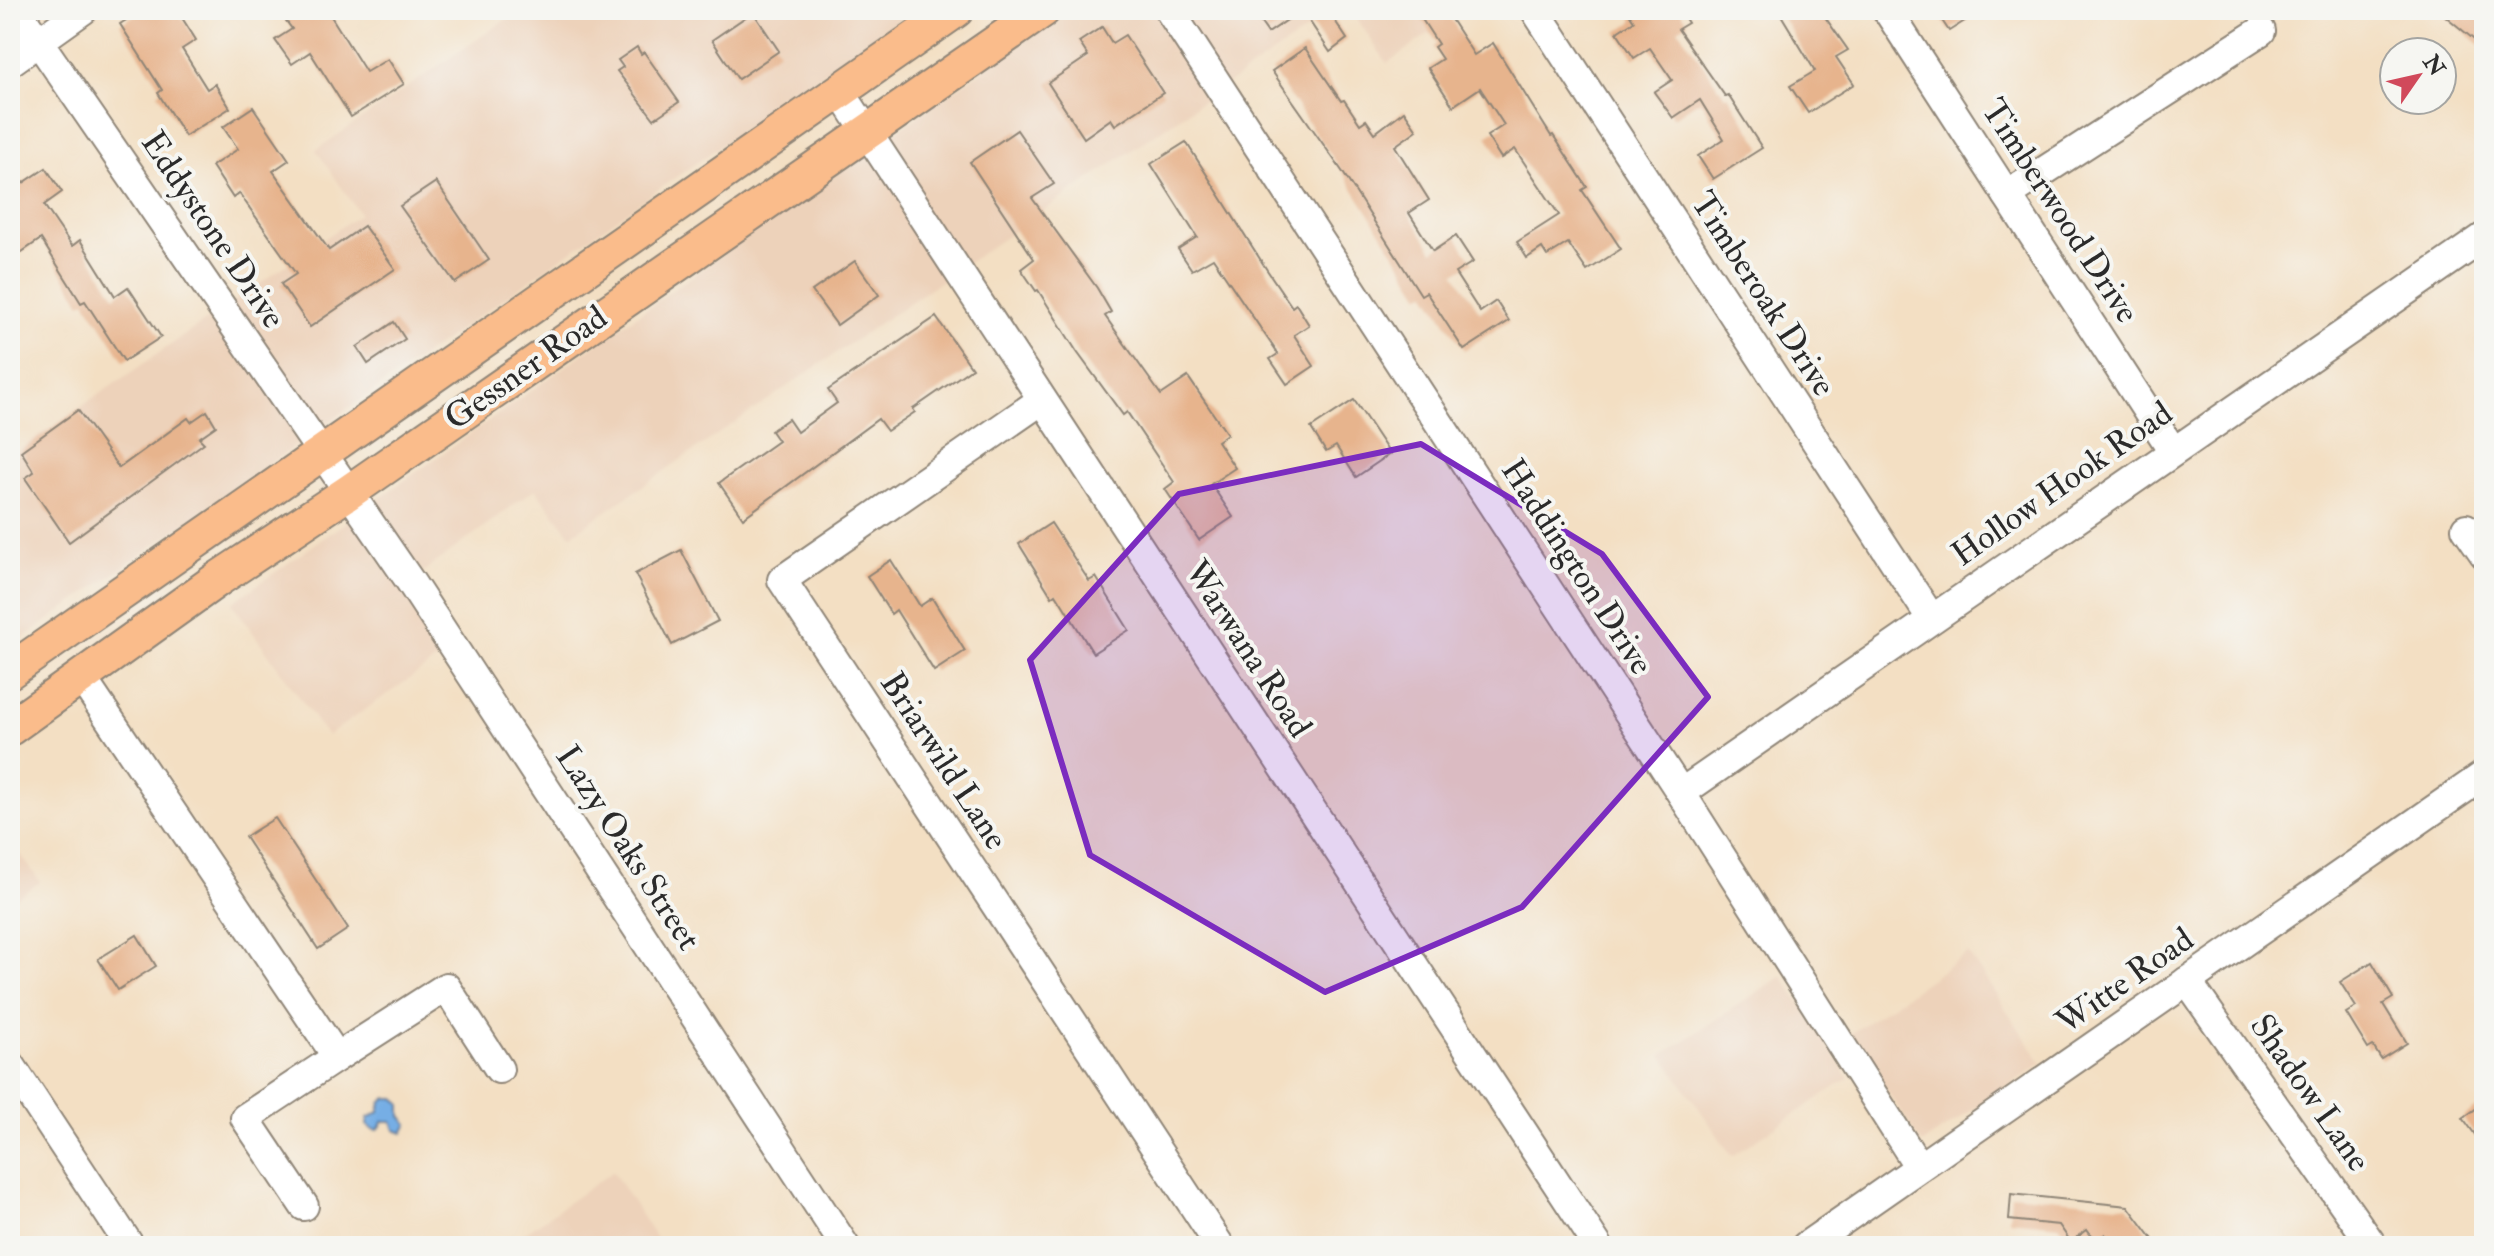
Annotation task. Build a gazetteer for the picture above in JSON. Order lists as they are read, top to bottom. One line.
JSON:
{"streets":{"main road":["Gessner Road"],"street":["Timberwood Drive","Eddystone Drive","Timberoak Drive","Hollow Hook Road","Haddington Drive","Warwana Road","Briarwild Lane","Lazy Oaks Street","Witte Road","Shadow Lane"]},"crossings":[["Timberwood Drive","Hollow Hook Road"],["Eddystone Drive","Gessner Road"],["Eddystone Drive","Lazy Oaks Street"],["Timberoak Drive","Hollow Hook Road"],["Gessner Road","Warwana Road"],["Gessner Road","Lazy Oaks Street"],["Hollow Hook Road","Haddington Drive"],["Haddington Drive","Witte Road"],["Warwana Road","Briarwild Lane"],["Witte Road","Shadow Lane"]],"north":"top right"}
